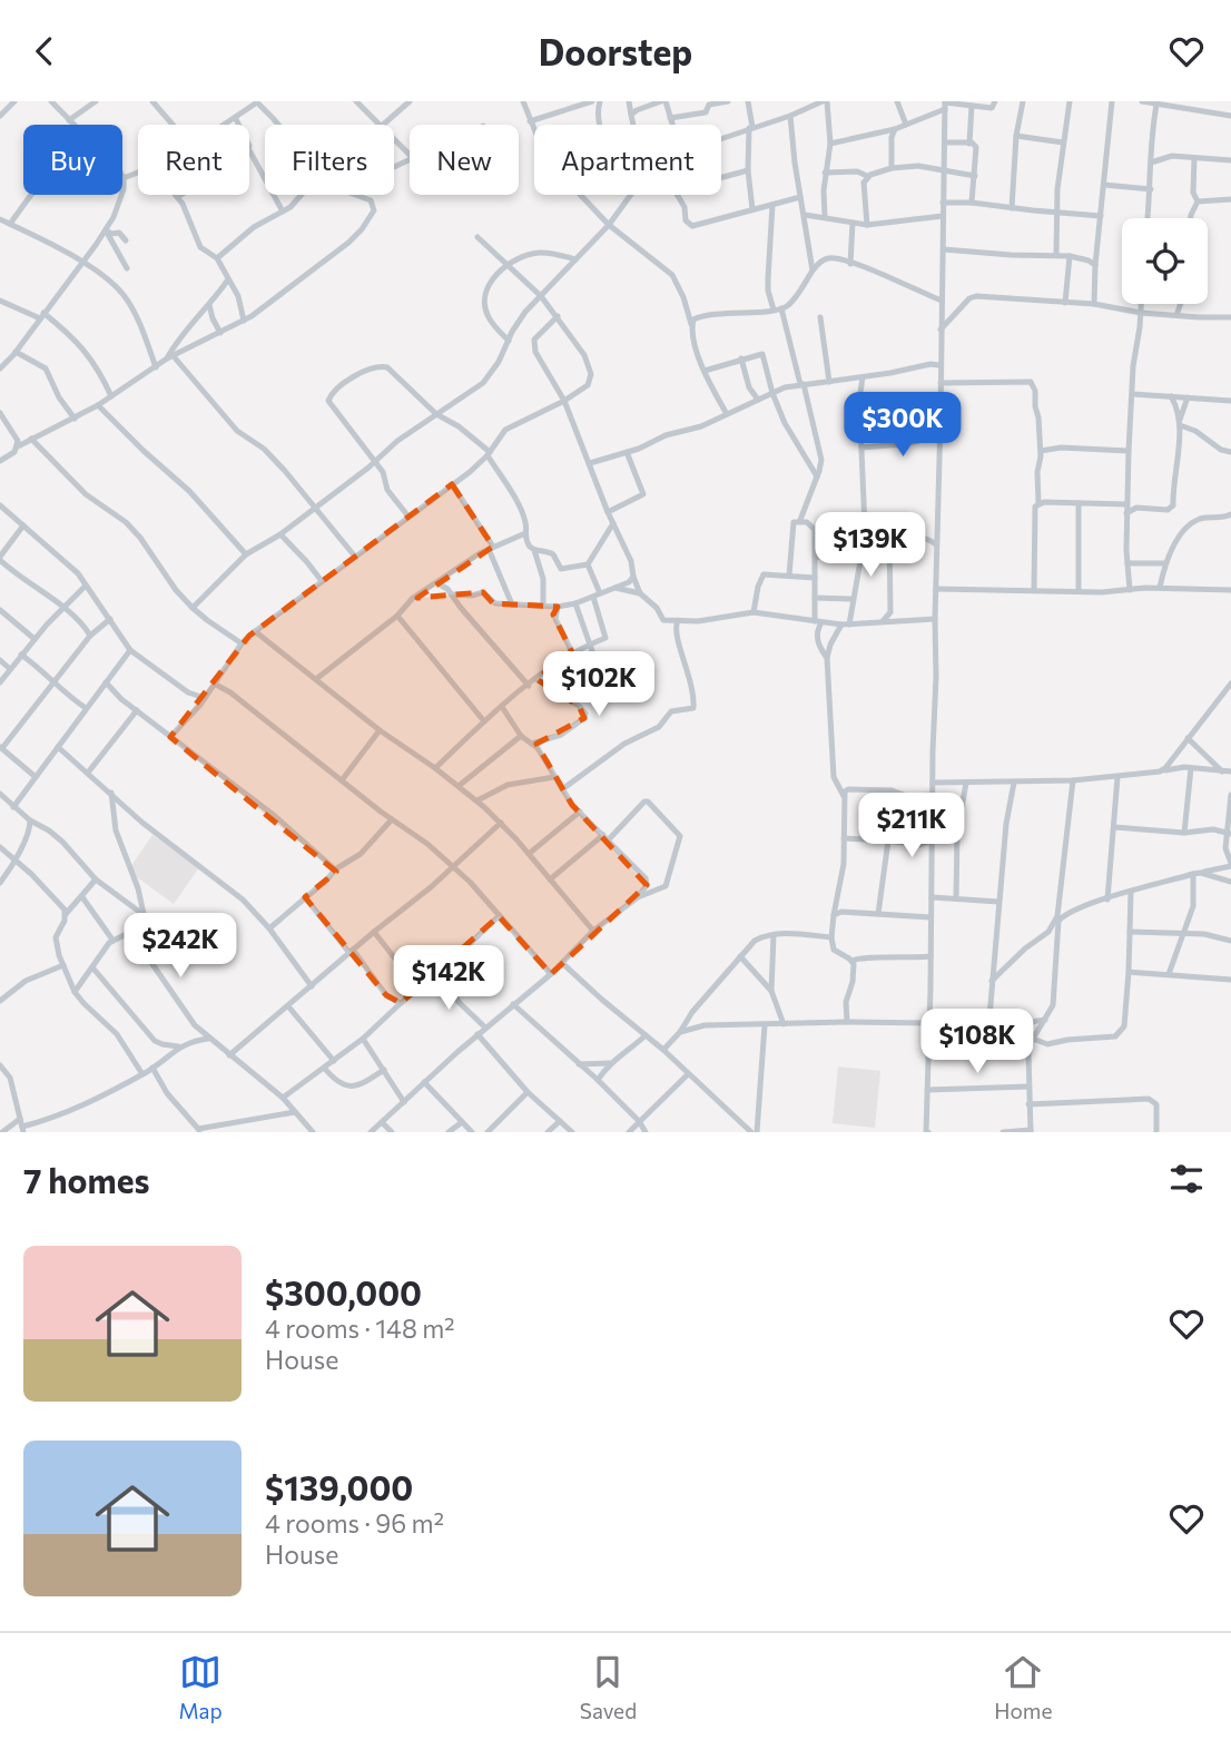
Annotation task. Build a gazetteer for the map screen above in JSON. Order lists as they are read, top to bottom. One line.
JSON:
{"page":{"header":"Doorstep","chip":["Buy","Rent","Filters","New","Apartment"],"price":["$300K","$139K","$102K","$211K","$242K","$142K","$108K"],"heading":"7 homes","list":[{"name":"$300,000","note":"4 rooms · 148 m² · House"},{"name":"$139,000","note":"4 rooms · 96 m² · House"}],"tabs":["Map","Saved","Home"]}}
